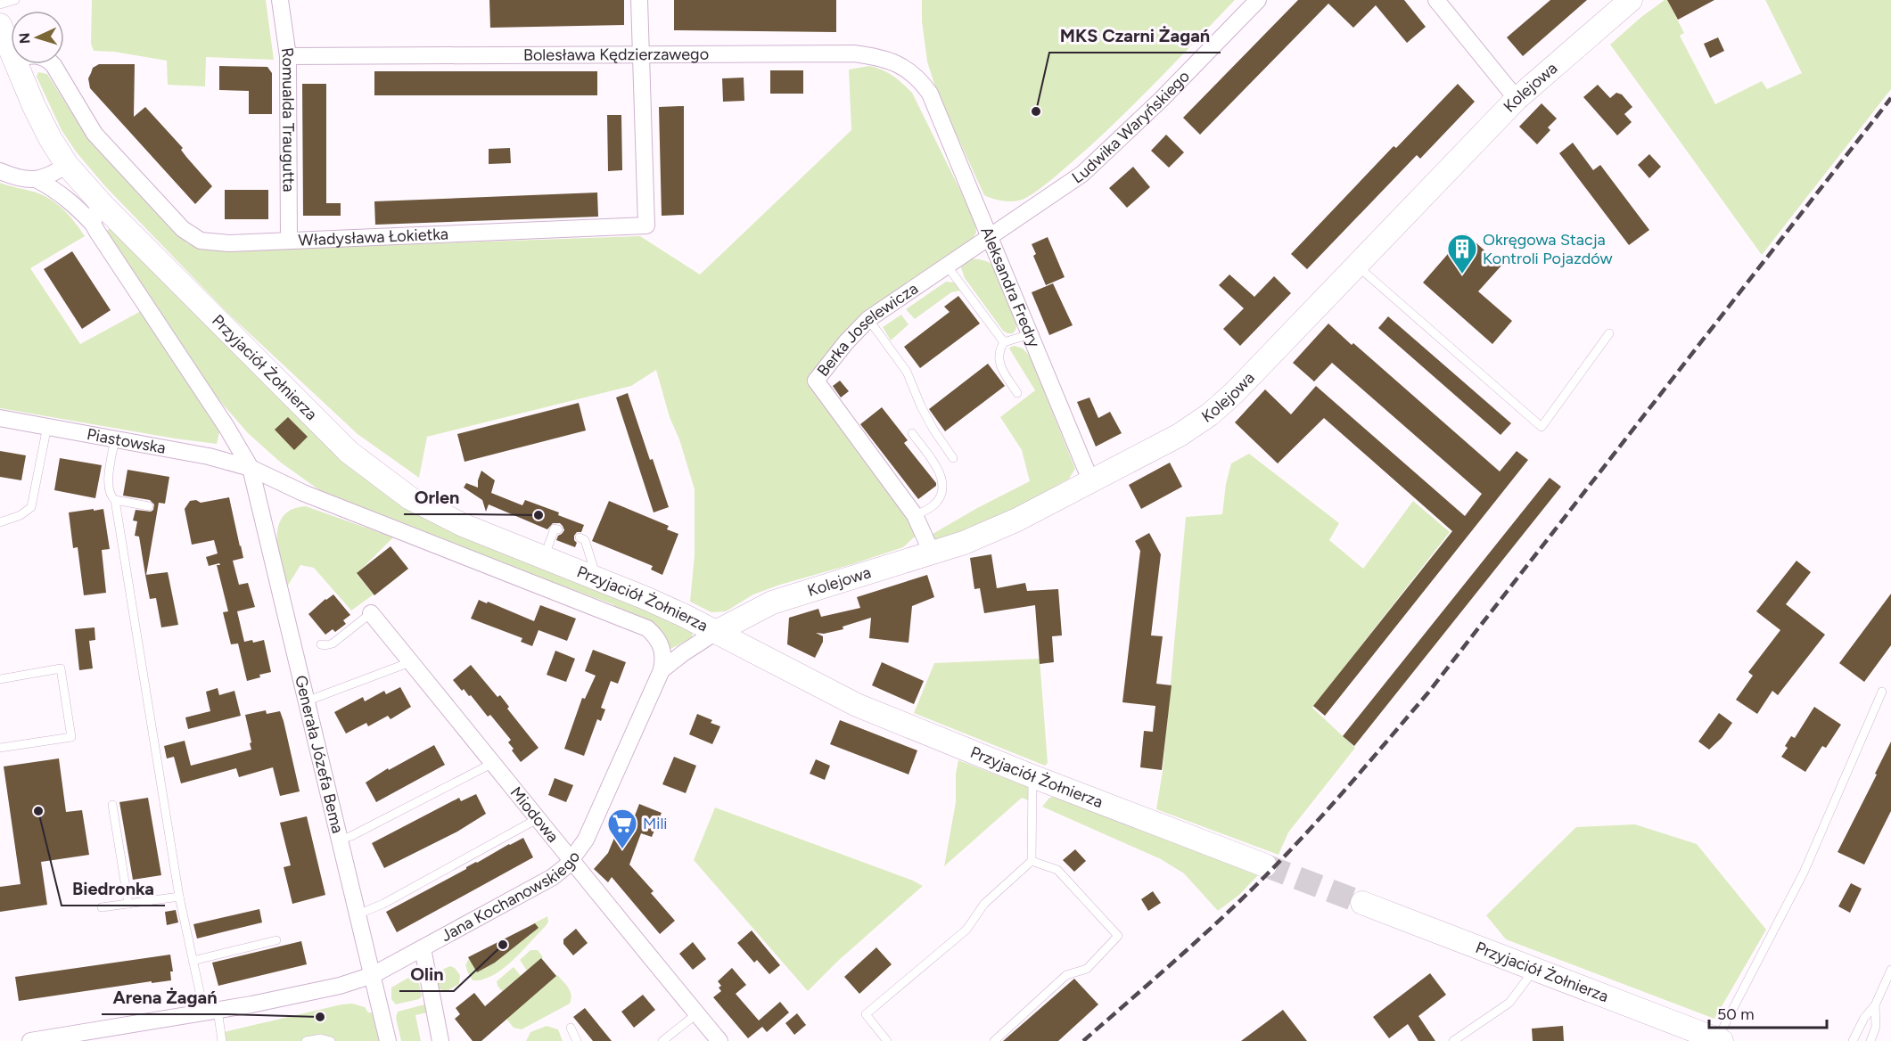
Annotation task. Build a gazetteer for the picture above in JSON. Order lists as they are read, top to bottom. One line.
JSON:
{"streets":{"main road":["Kolejowa","Przyjaciół Żołnierza"],"street":["Bolesława Kędzierzawego","Romualda Traugutta","Ludwika Waryńskiego","Władysława Łokietka","Aleksandra Fredry","Berka Joselewicza","Piastowska","Generała Józefa Bema","Miodowa","Jana Kochanowskiego"]},"crossings":[["Bolesława Kędzierzawego","Romualda Traugutta"],["Bolesława Kędzierzawego","Władysława Łokietka"],["Bolesława Kędzierzawego","Aleksandra Fredry"],["Kolejowa","Aleksandra Fredry"],["Kolejowa","Berka Joselewicza"],["Kolejowa","Przyjaciół Żołnierza"],["Kolejowa","Jana Kochanowskiego"],["Romualda Traugutta","Władysława Łokietka"],["Ludwika Waryńskiego","Aleksandra Fredry"],["Ludwika Waryńskiego","Berka Joselewicza"],["Aleksandra Fredry","Berka Joselewicza"],["Przyjaciół Żołnierza","Piastowska"],["Przyjaciół Żołnierza","Generała Józefa Bema"],["Przyjaciół Żołnierza","Jana Kochanowskiego"],["Piastowska","Generała Józefa Bema"],["Generała Józefa Bema","Jana Kochanowskiego"],["Miodowa","Jana Kochanowskiego"]],"places":{"other":["MKS Czarni Żagań","Orlen","Biedronka","Olin","Arena Żagań"],"building":["Okręgowa Stacja Kontroli Pojazdów"],"supermarket":["Mili"]},"scale_bar":"50 m","north":"left"}
